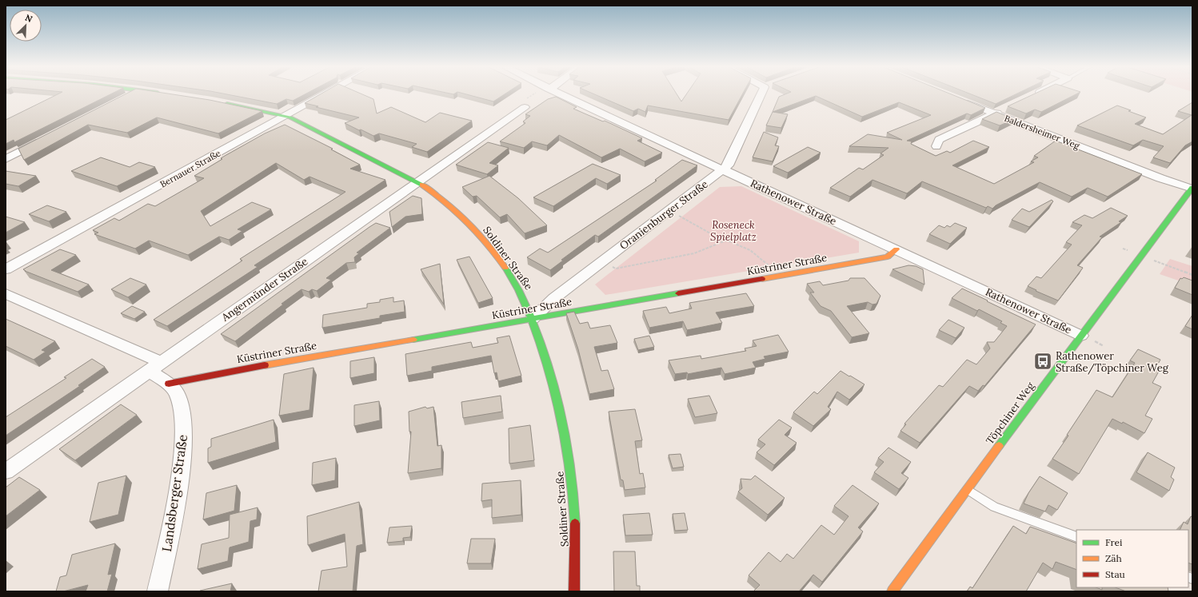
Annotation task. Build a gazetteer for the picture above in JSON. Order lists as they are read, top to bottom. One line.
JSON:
{"streets":{"street":["Baldersheimer Weg","Bernauer Straße","Rathenower Straße","Oranienburger Straße","Soldiner Straße","Küstriner Straße","Angermünder Straße","Töpchiner Weg","Landsberger Straße"]},"crossings":[["Baldersheimer Weg","Töpchiner Weg"],["Bernauer Straße","Soldiner Straße"],["Rathenower Straße","Oranienburger Straße"],["Rathenower Straße","Küstriner Straße"],["Rathenower Straße","Töpchiner Weg"],["Oranienburger Straße","Soldiner Straße"],["Oranienburger Straße","Küstriner Straße"],["Soldiner Straße","Küstriner Straße"],["Soldiner Straße","Angermünder Straße"],["Küstriner Straße","Landsberger Straße"],["Angermünder Straße","Landsberger Straße"]],"parks":["Roseneck Spielplatz"],"places":{"bus stop":["Rathenower Straße/Töpchiner Weg"]},"legend":["Frei","Zäh","Stau"],"north":"top right"}
